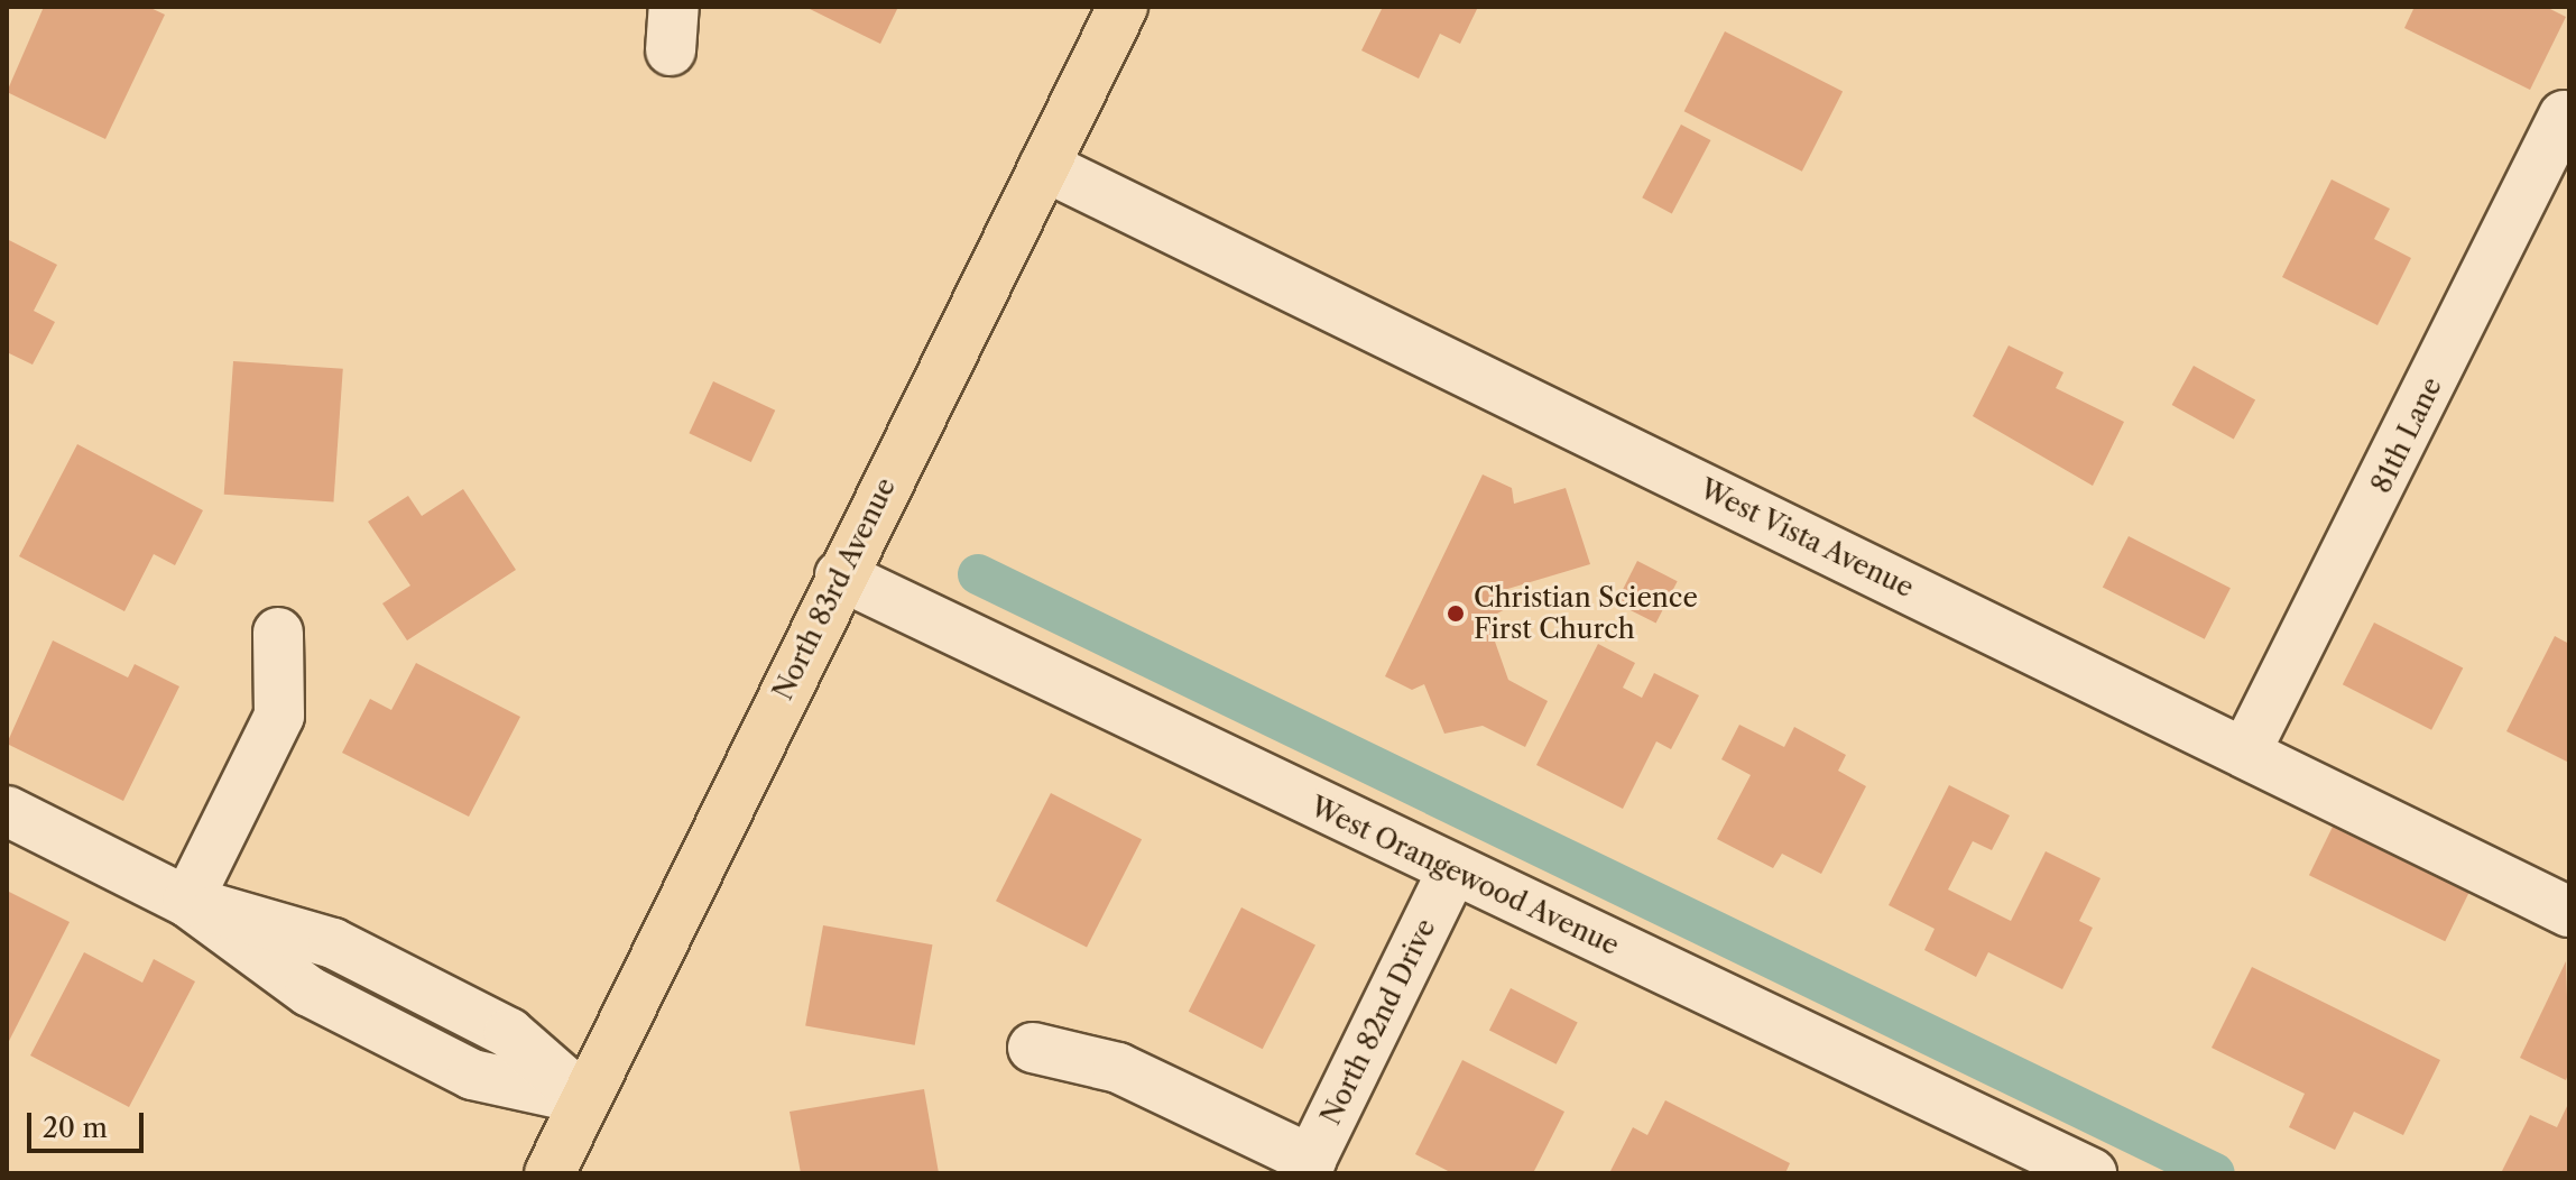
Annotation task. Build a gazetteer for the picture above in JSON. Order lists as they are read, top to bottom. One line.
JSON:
{"streets":{"main road":["North 83rd Avenue"],"street":["81th Lane","West Vista Avenue","West Orangewood Avenue","North 82nd Drive"]},"crossings":[["81th Lane","West Vista Avenue"],["West Vista Avenue","North 83rd Avenue"],["North 83rd Avenue","West Orangewood Avenue"],["West Orangewood Avenue","North 82nd Drive"]],"places":["Christian Science First Church"],"scale_bar":"20 m"}
